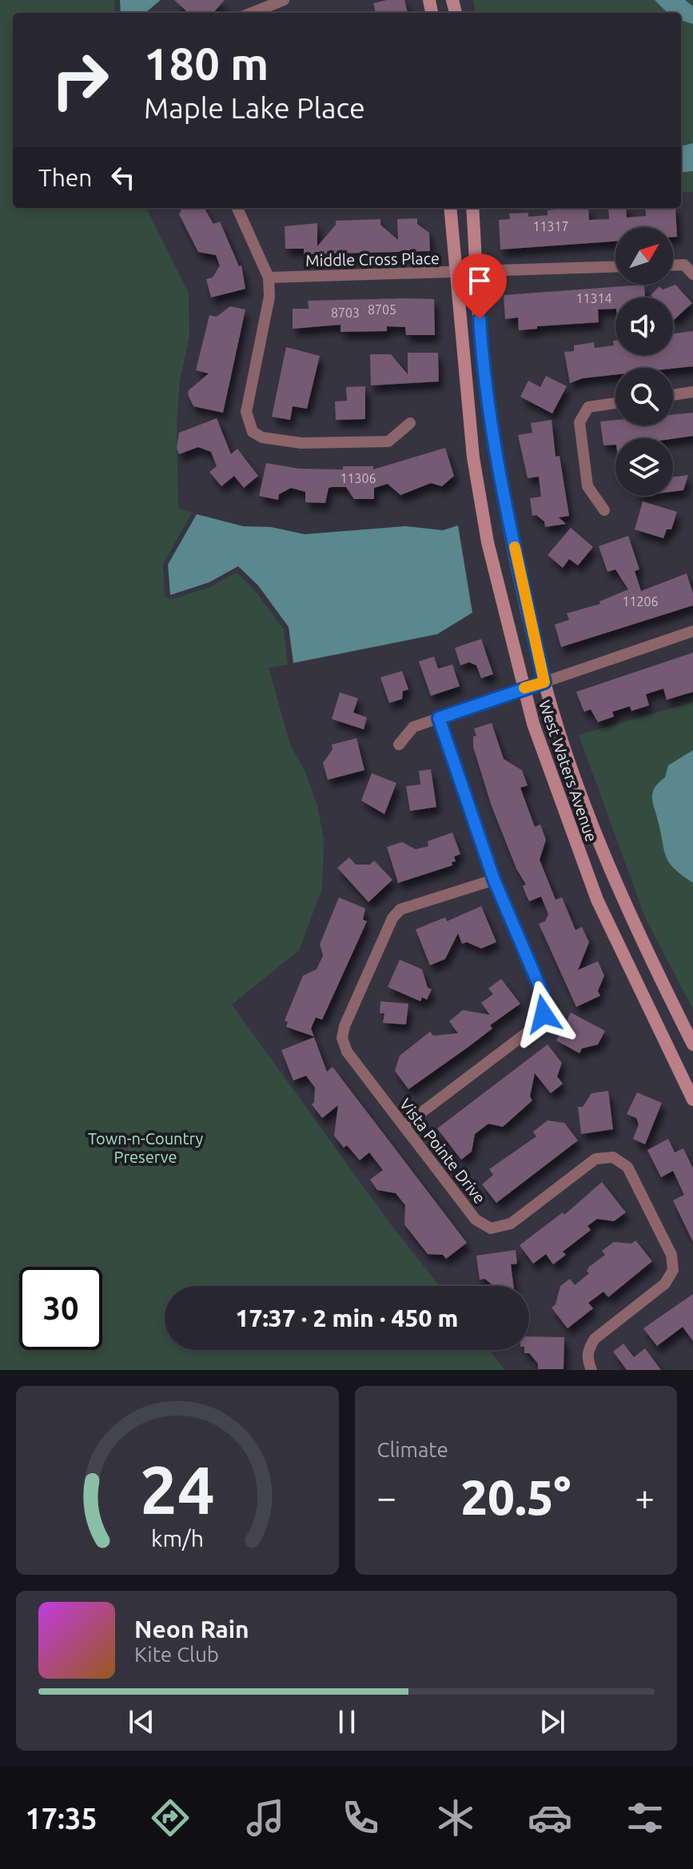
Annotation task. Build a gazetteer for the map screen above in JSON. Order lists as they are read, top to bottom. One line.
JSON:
{"streets":{"street":["Middle Cross Place","West Waters Avenue","Vista Pointe Drive"]},"crossings":[["Middle Cross Place","West Waters Avenue"]],"parks":["Town-n-Country Preserve"],"house_numbers":["11317","11314","8705","8703","11306","11206"],"north":"top right","page":{"turn":["180 m","Maple Lake Place"],"then":"Then","limit":"30","trip":"17:37 · 2 min · 450 m","tile":"Climate","heat":["−","20.5°","+"],"song":["Neon Rain","Kite Club"],"tabs":"17:35","gauge":["24","km/h"]}}
